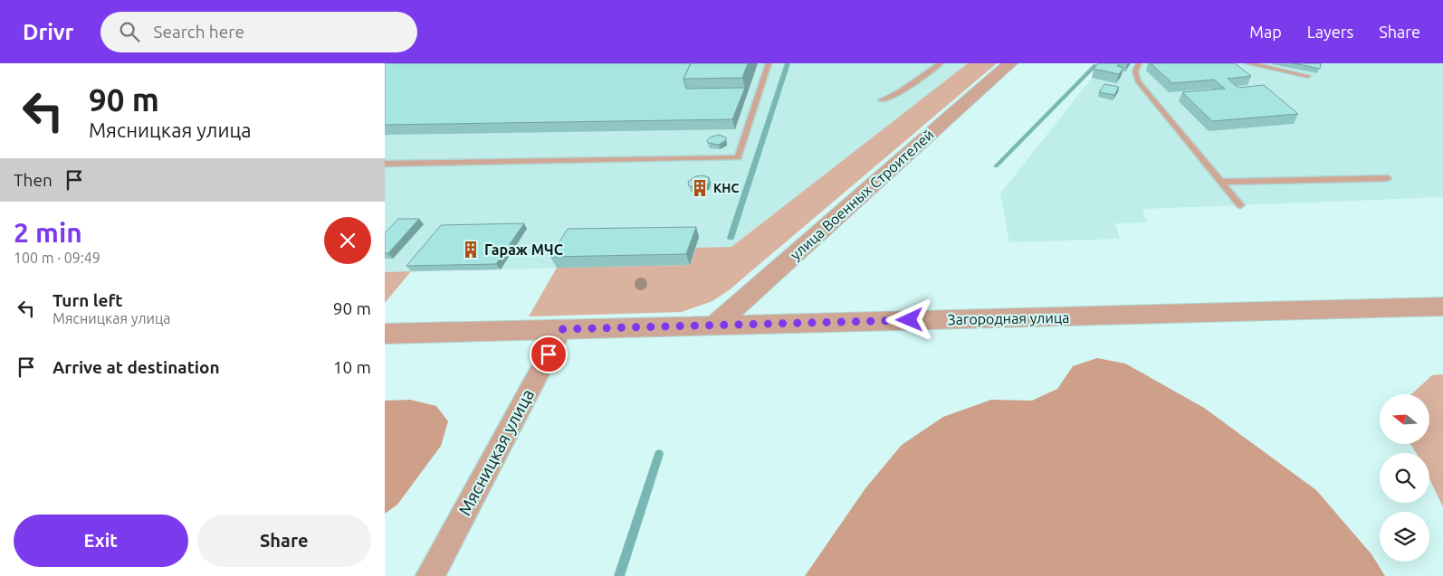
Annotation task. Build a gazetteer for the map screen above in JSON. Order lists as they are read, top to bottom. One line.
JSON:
{"streets":{"street":["улица Военных Строителей","Загородная улица","Мясницкая улица"]},"crossings":[["улица Военных Строителей","Загородная улица"],["Загородная улица","Мясницкая улица"]],"places":{"building":["КНС","Гараж МЧС"]},"north":"left","page":{"header":"Drivr","search":"Search here","nav":["Map","Layers","Share"],"turn":["90 m","Мясницкая улица"],"then":"Then","heading":["2 min","100 m · 09:49"],"list":[{"name":"Turn left","note":"Мясницкая улица","value":"90 m"},{"name":"Arrive at destination","value":"10 m"}],"buttons":["Exit","Share"]}}
